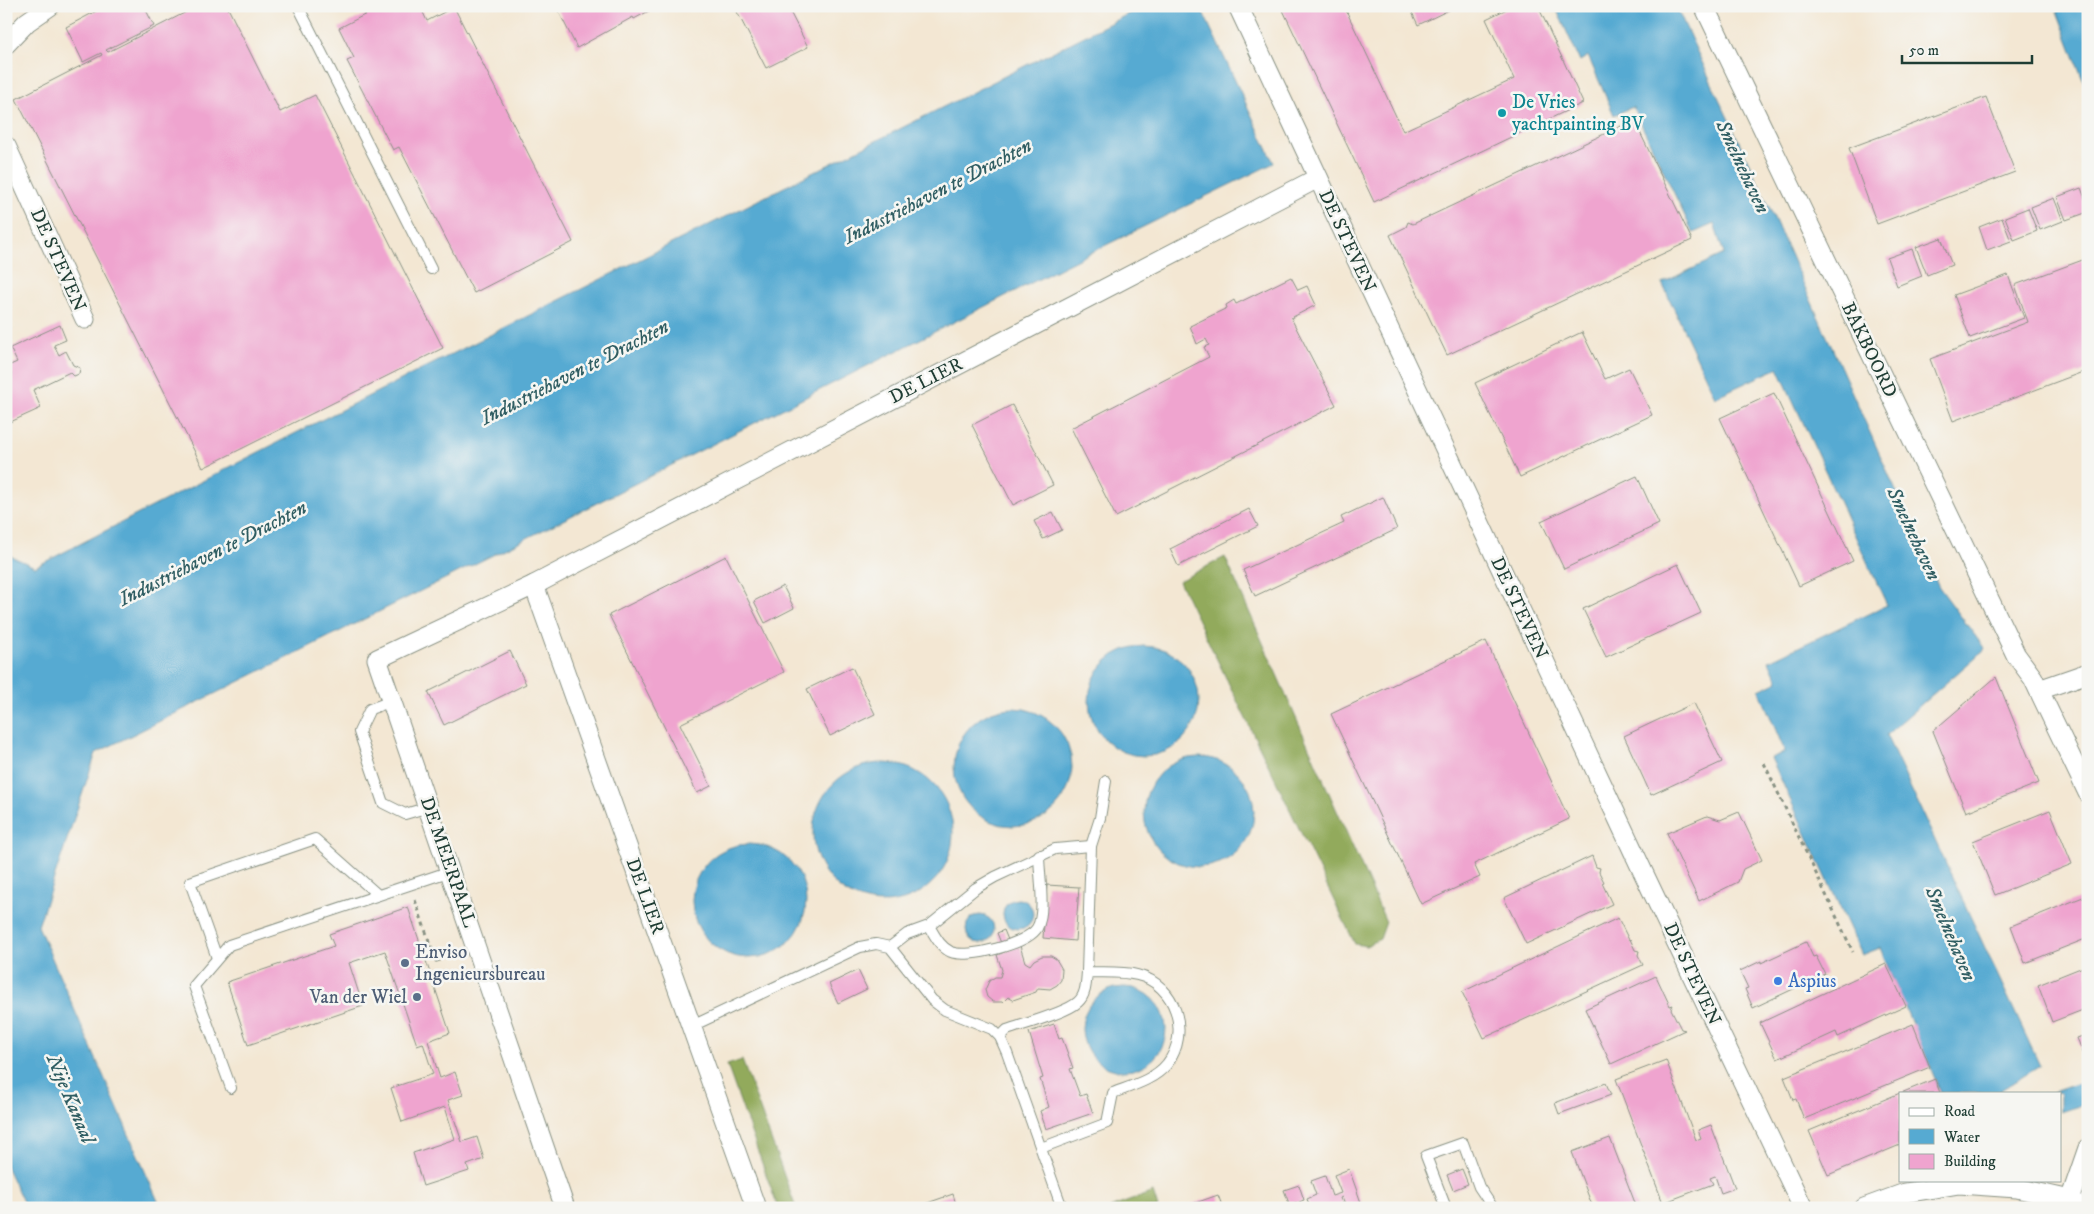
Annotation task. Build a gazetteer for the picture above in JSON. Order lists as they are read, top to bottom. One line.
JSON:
{"streets":{"street":["DE STEVEN","BAKBOORD","DE LIER","DE MEERPAAL"]},"crossings":[["DE STEVEN","DE LIER"],["DE LIER","DE MEERPAAL"]],"water":["Smelnehaven","Industriehaven te Drachten","Nije Kanaal"],"places":["De Vries yachtpainting BV","Enviso Ingenieursbureau","Aspius","Van der Wiel"],"legend":["Road","Water","Building"],"scale_bar":"50 m"}
